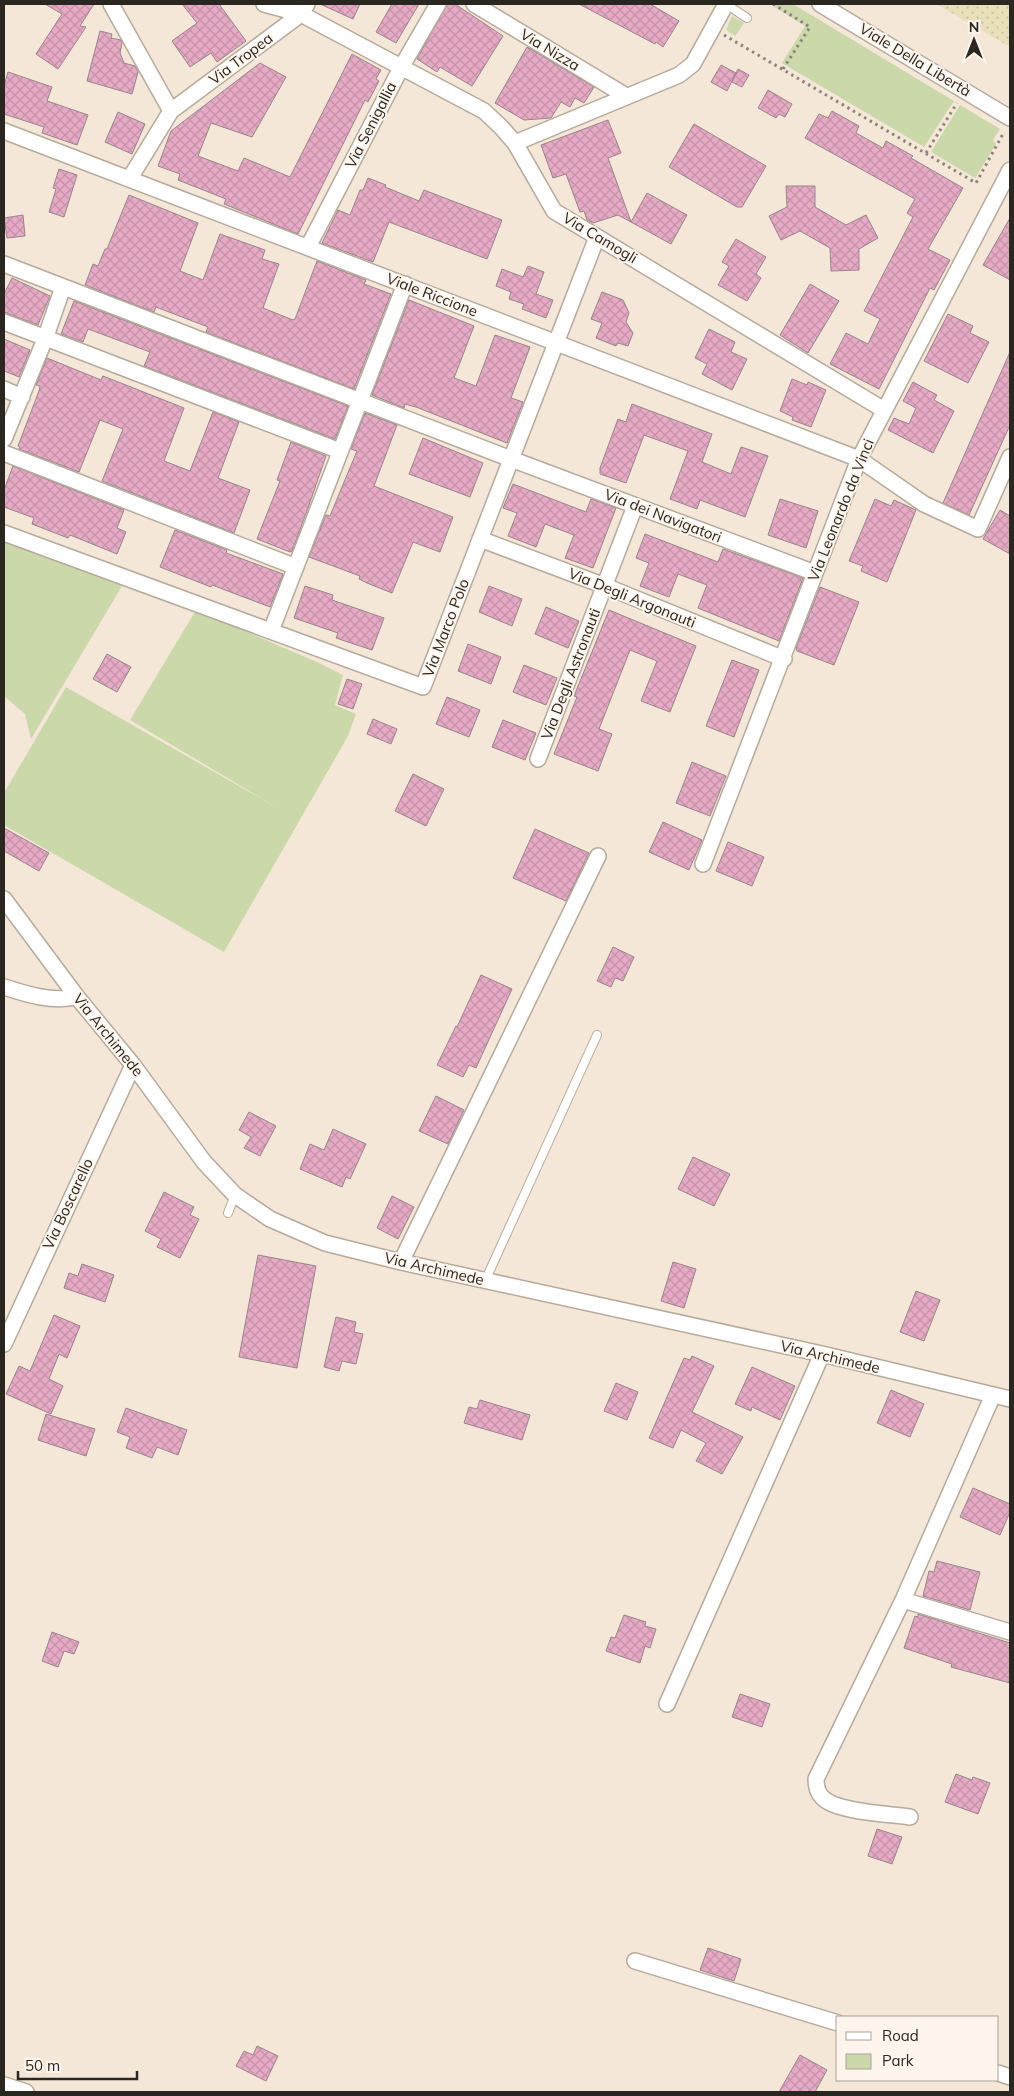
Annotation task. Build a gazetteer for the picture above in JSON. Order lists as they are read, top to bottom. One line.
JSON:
{"streets":{"street":["Via Nizza","Via Tropea","Viale Della Libertà","Via Senigallia","Via Camogli","Viale Riccione","Via Leonardo da Vinci","Via dei Navigatori","Via Degli Argonauti","Via Marco Polo","Via Degli Astronauti","Via Archimede","Via Boscarello"]},"crossings":[["Via Tropea","Via Camogli"],["Via Senigallia","Via Camogli"],["Via Senigallia","Viale Riccione"],["Via Camogli","Via Leonardo da Vinci"],["Via Camogli","Via Marco Polo"],["Viale Riccione","Via Leonardo da Vinci"],["Viale Riccione","Via Marco Polo"],["Via Leonardo da Vinci","Via dei Navigatori"],["Via Leonardo da Vinci","Via Degli Argonauti"],["Via dei Navigatori","Via Marco Polo"],["Via dei Navigatori","Via Degli Astronauti"],["Via Degli Argonauti","Via Marco Polo"],["Via Degli Argonauti","Via Degli Astronauti"],["Via Archimede","Via Boscarello"]],"legend":["Road","Park"],"scale_bar":"50 m","north":"top"}
